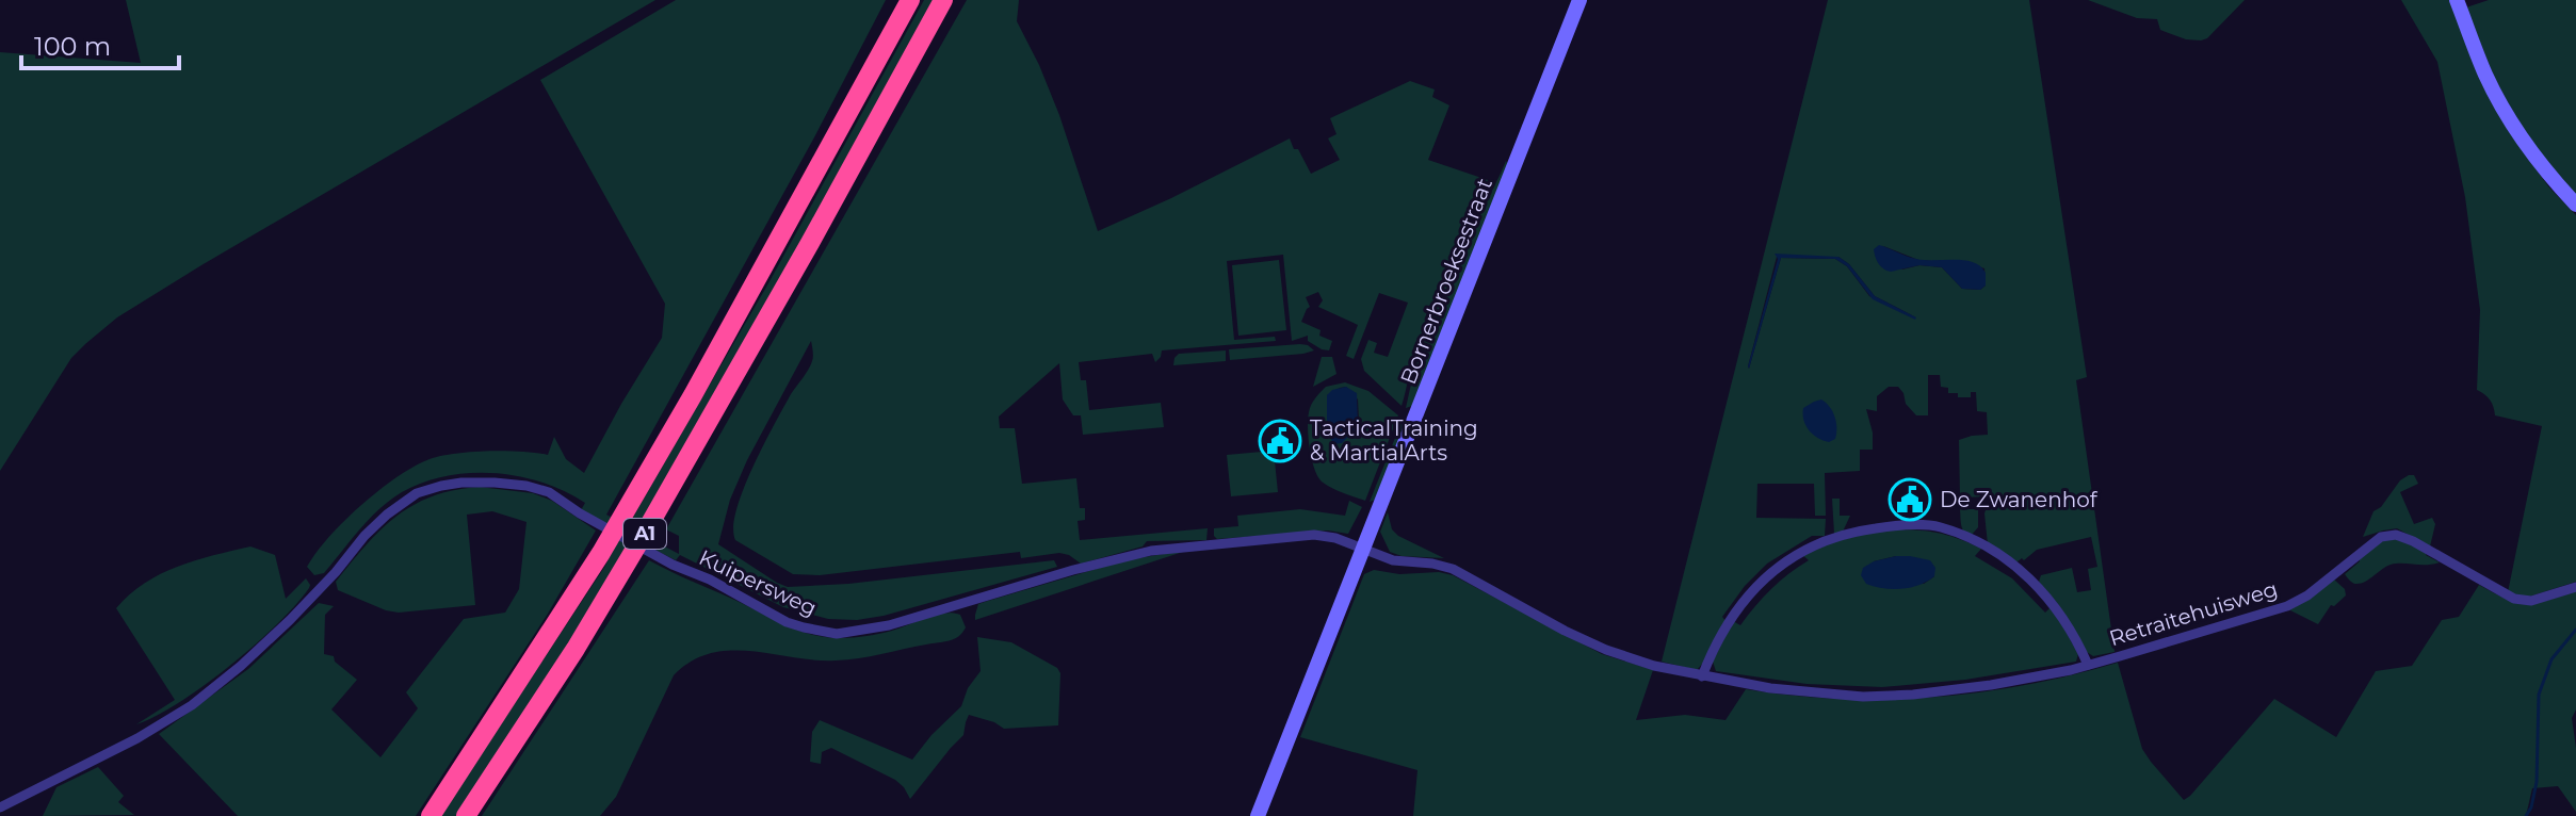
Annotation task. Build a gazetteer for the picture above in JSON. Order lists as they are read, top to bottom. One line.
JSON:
{"streets":{"highway":["A1"],"main road":["Bornerbroeksestraat"],"street":["Kuipersweg","Retraitehuisweg"]},"crossings":[["Bornerbroeksestraat","Kuipersweg"],["Bornerbroeksestraat","Retraitehuisweg"],["Kuipersweg","Retraitehuisweg"]],"places":{"public building":["TacticalTraining & MartialArts","De Zwanenhof"]},"scale_bar":"100 m"}
